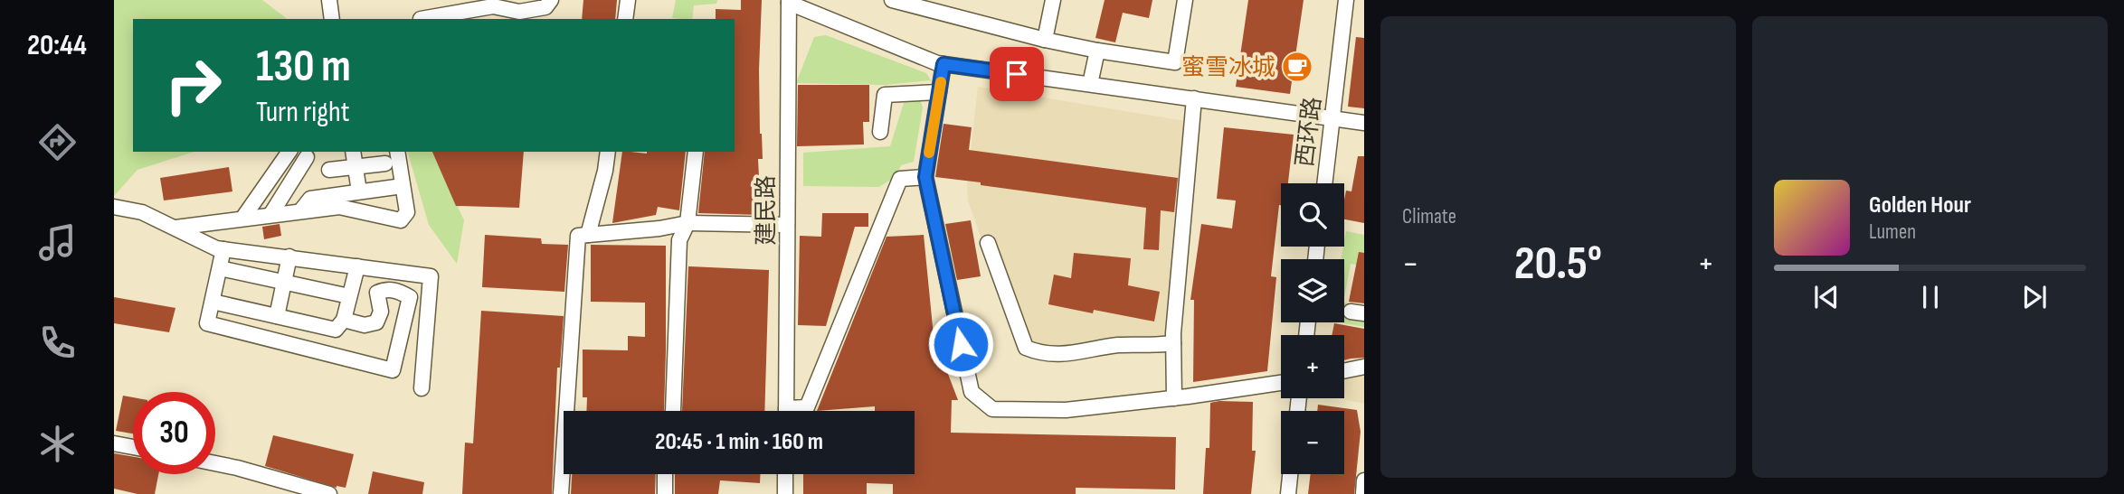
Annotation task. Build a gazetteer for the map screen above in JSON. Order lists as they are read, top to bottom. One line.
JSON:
{"streets":{"street":["西环路","建民路"]},"places":{"cafe":["蜜雪冰城"]},"page":{"tabs":"20:44","tile":"Climate","turn":["130 m","Turn right"],"song":["Golden Hour","Lumen"],"map_buttons":["+","−"],"heat":["−","20.5°","+"],"limit":"30","trip":"20:45 · 1 min · 160 m"}}
